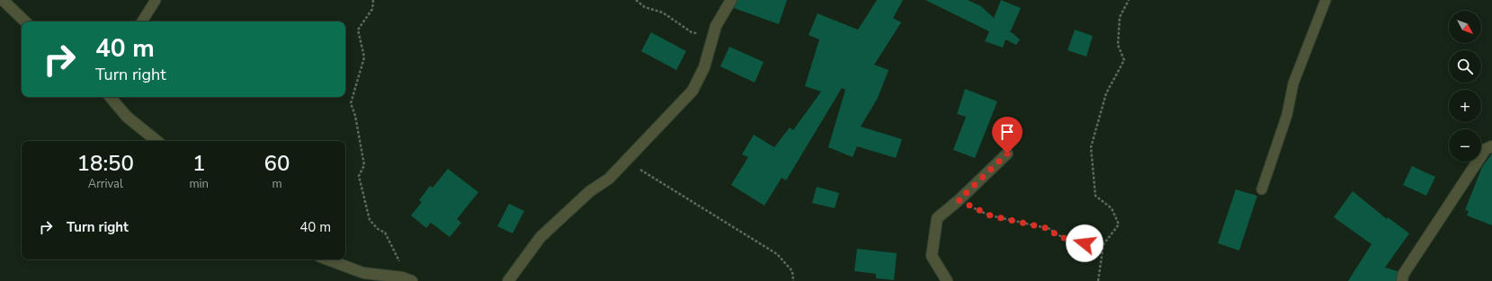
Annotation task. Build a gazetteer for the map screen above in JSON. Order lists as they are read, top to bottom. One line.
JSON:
{"north":"bottom right","page":{"map_buttons":["+","−"],"turn":["40 m","Turn right"],"eta":["18:50","Arrival","1","min","60","m"],"list":[{"name":"Turn right","value":"40 m"}]}}
